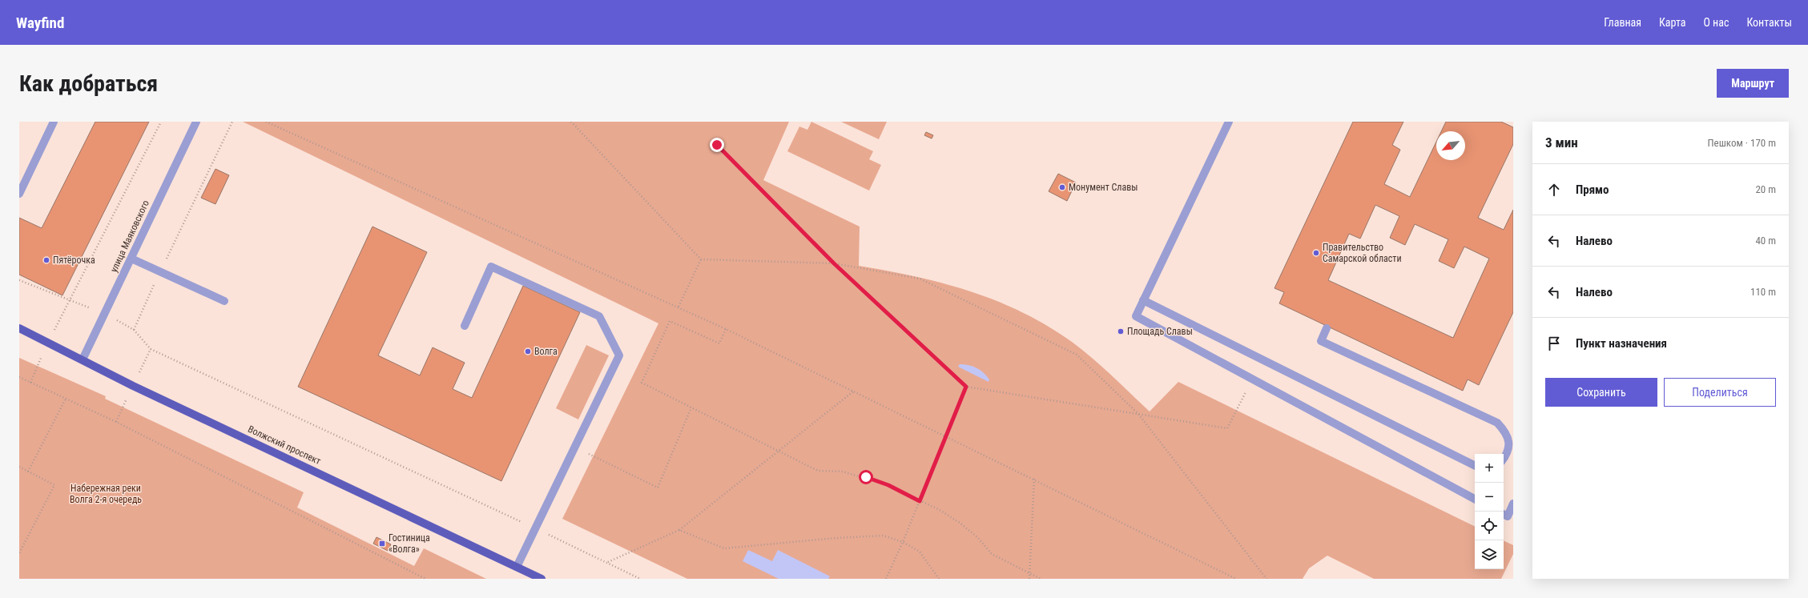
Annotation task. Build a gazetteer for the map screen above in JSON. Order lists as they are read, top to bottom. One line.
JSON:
{"streets":{"main road":["Волжский проспект"],"street":["улица Маяковского"]},"crossings":[["улица Маяковского","Волжский проспект"]],"parks":["Набережная реки Волга 2-я очередь"],"places":{"other":["Монумент Славы","Правительство Самарской области","Пятёрочка","Площадь Славы","Волга"],"transit":["Гостиница «Волга»"]},"north":"bottom left","page":{"header":"Wayfind","nav":["Главная","Карта","О нас","Контакты"],"buttons":["Маршрут",["Сохранить","Поделиться"]],"title":"Как добраться","heading":["3 мин","Пешком · 170 m"],"list":[["Прямо","20 m"],["Налево","40 m"],["Налево","110 m"],"Пункт назначения"],"map_buttons":["+","−"]}}
